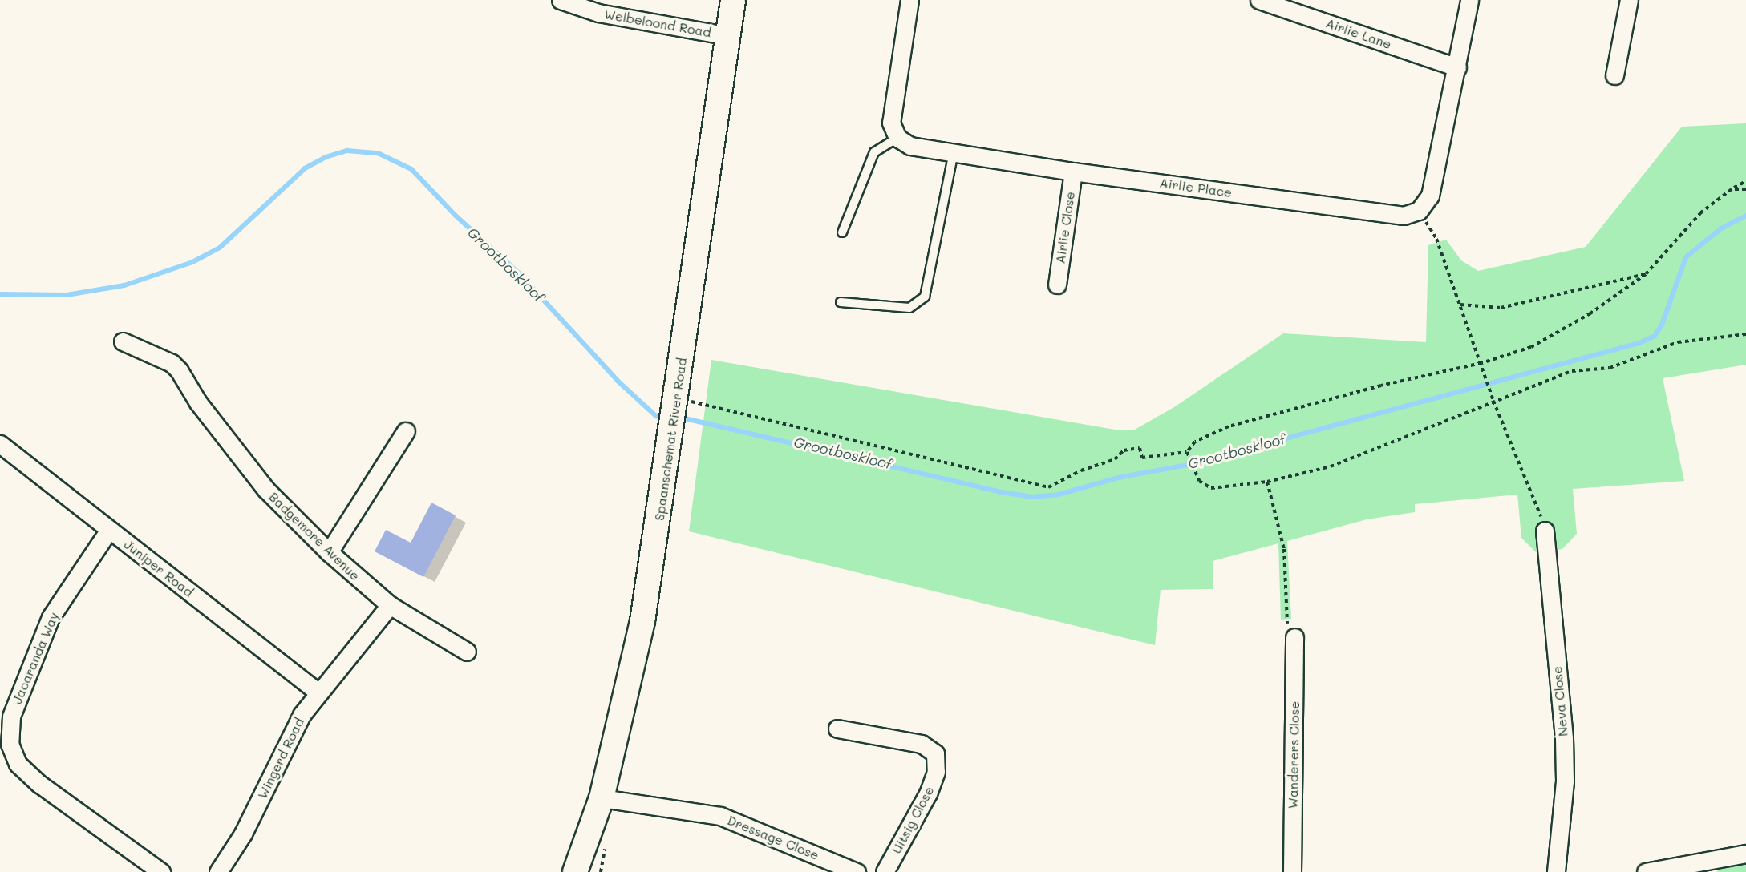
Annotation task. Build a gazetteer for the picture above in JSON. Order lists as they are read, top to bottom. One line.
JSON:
{"streets":{"main road":["Spaanschemat River Road"],"street":["Welbeloond Road","Airlie Lane","Airlie Place","Airlie Close","Badgemore Avenue","Juniper Road","Jacaranda Way","Neva Close","Wanderers Close","Wingerd Road","Uitsig Close","Dressage Close"]},"crossings":[["Welbeloond Road","Spaanschemat River Road"],["Airlie Place","Airlie Close"],["Spaanschemat River Road","Dressage Close"],["Badgemore Avenue","Wingerd Road"],["Juniper Road","Jacaranda Way"],["Juniper Road","Wingerd Road"]],"water":["Grootboskloof"]}
